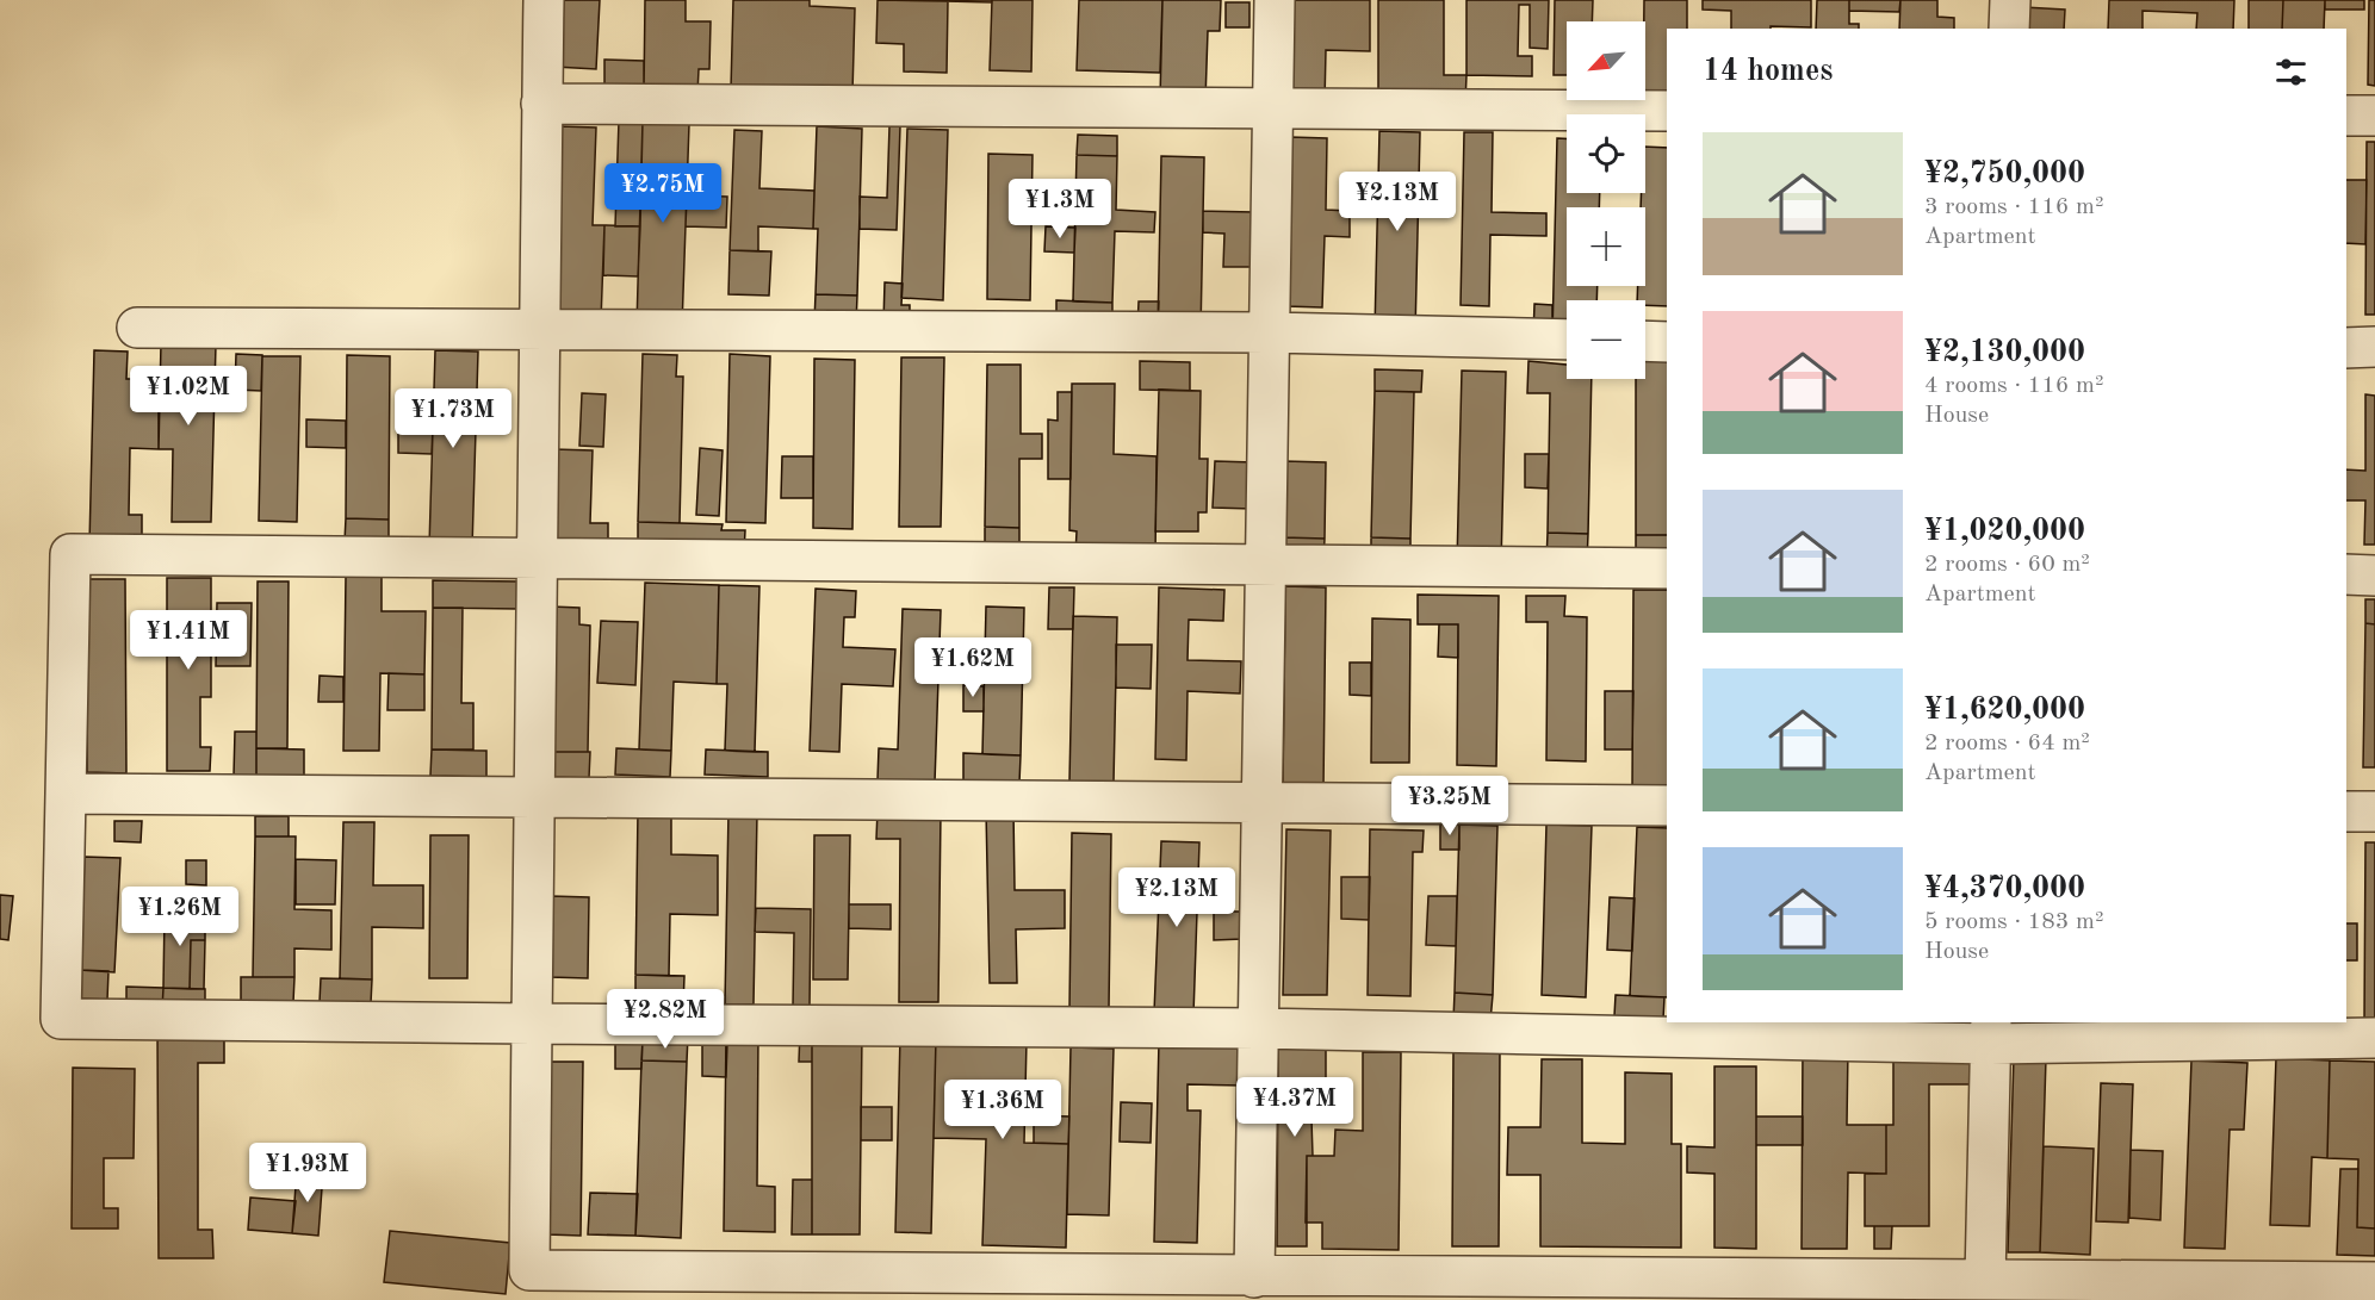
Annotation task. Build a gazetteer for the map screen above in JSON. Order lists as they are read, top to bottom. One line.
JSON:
{"north":"bottom left","page":{"map_buttons":["+","−"],"heading":"14 homes","list":[{"name":"¥2,750,000","note":"3 rooms · 116 m² · Apartment"},{"name":"¥2,130,000","note":"4 rooms · 116 m² · House"},{"name":"¥1,020,000","note":"2 rooms · 60 m² · Apartment"},{"name":"¥1,620,000","note":"2 rooms · 64 m² · Apartment"},{"name":"¥4,370,000","note":"5 rooms · 183 m² · House"}],"price":["¥2.75M","¥2.13M","¥1.3M","¥1.02M","¥1.73M","¥1.41M","¥1.62M","¥3.25M","¥2.13M","¥1.26M","¥2.82M","¥4.37M","¥1.36M","¥1.93M"]}}
